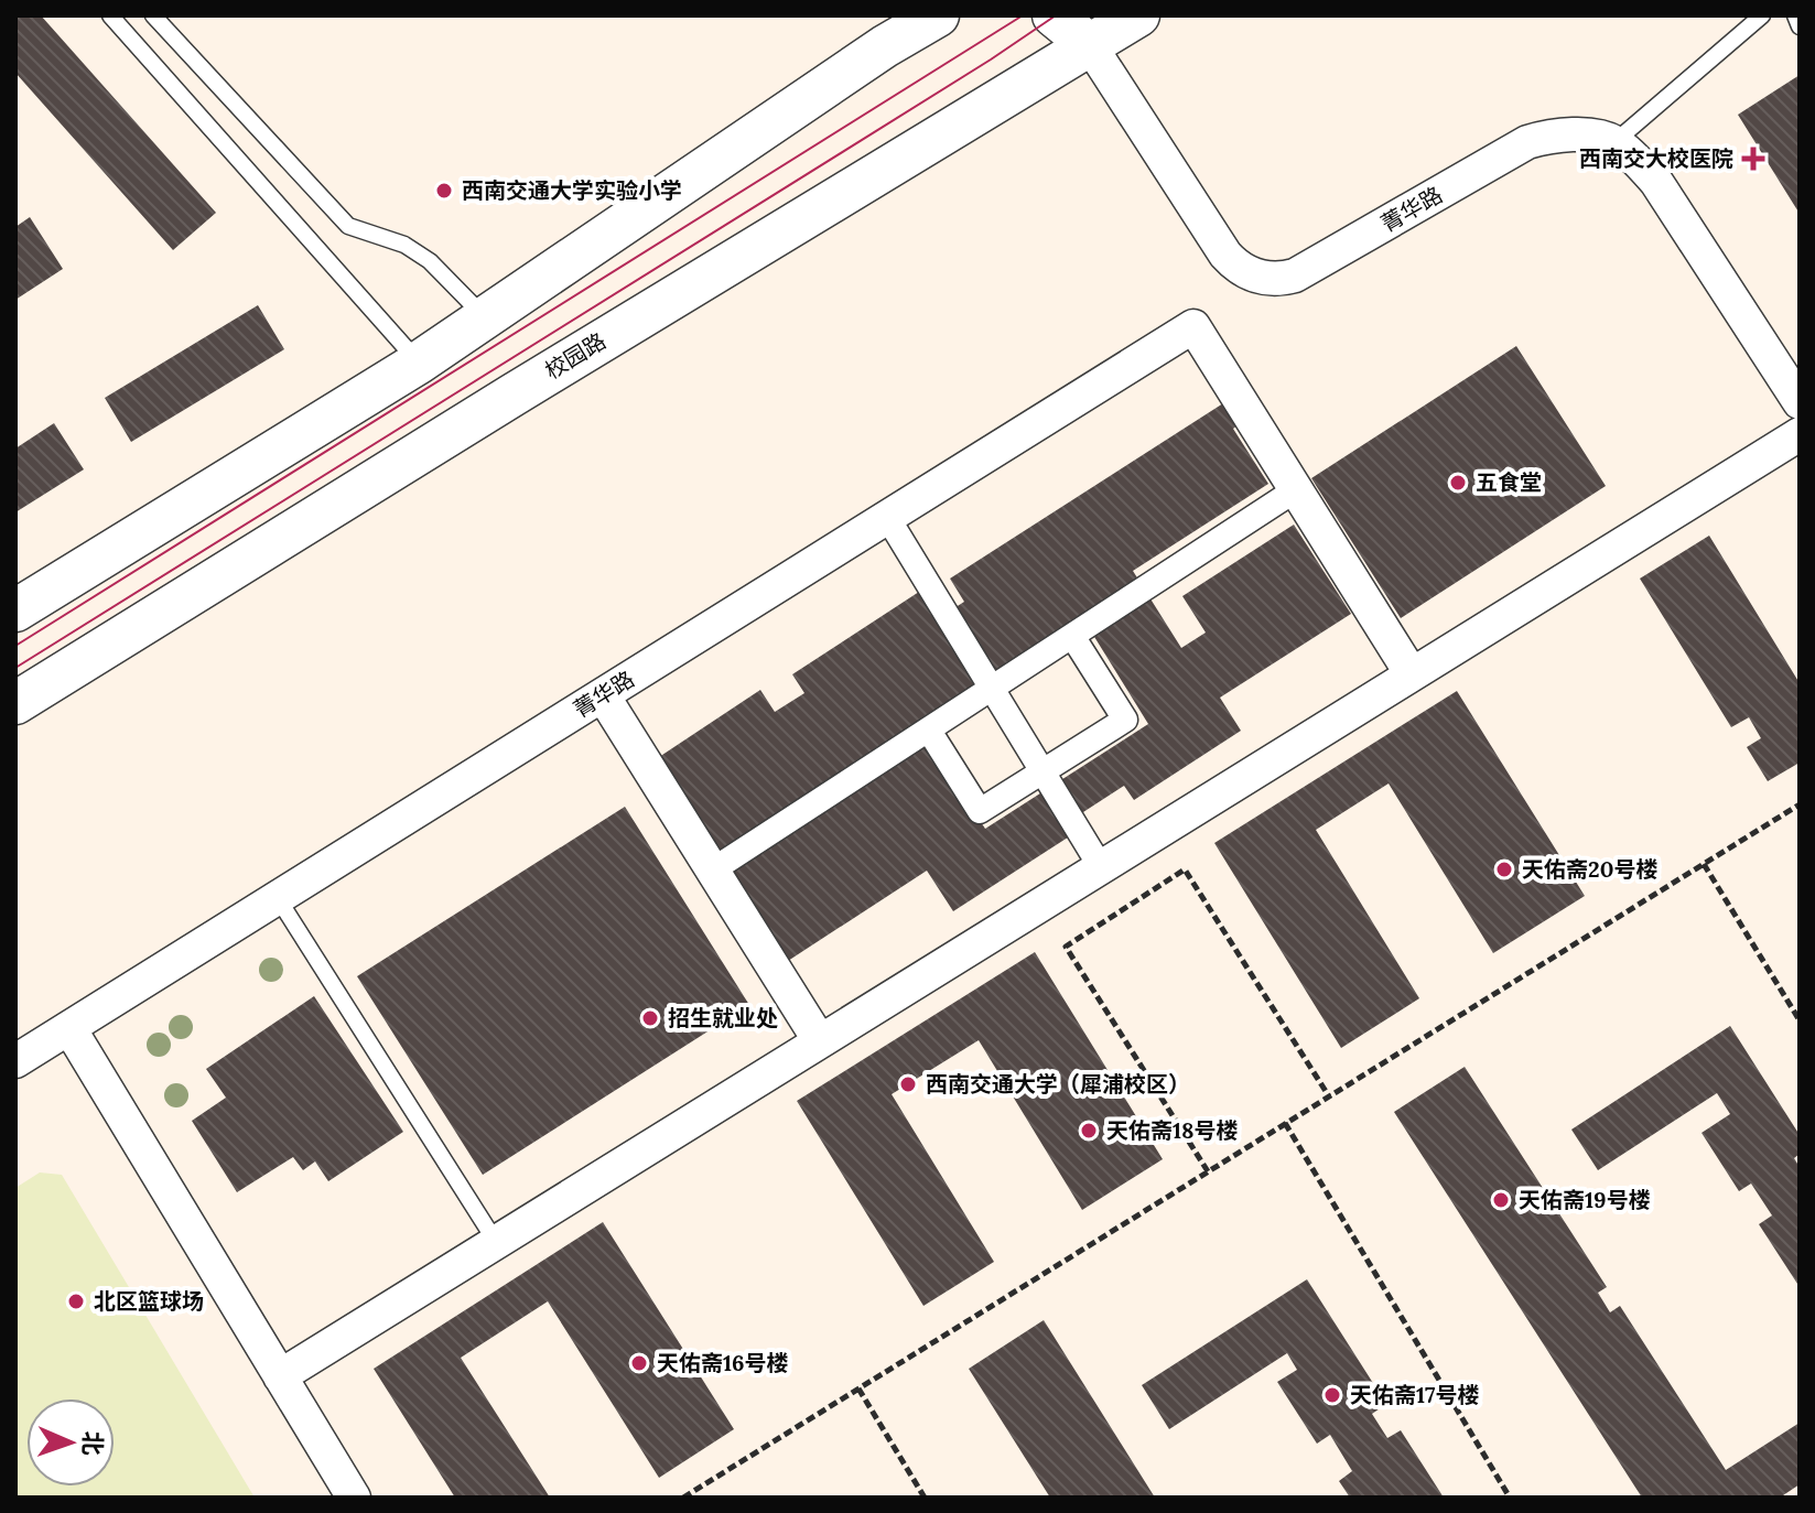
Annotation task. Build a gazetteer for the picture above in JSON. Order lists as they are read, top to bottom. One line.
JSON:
{"streets":{"street":["菁华路","校园路"]},"crossings":[["菁华路","校园路"]],"places":{"health":["西南交大校医院"],"other":["西南交通大学实验小学","五食堂","天佑斋20号楼","招生就业处","西南交通大学（犀浦校区）","天佑斋18号楼","天佑斋19号楼","北区篮球场","天佑斋16号楼","天佑斋17号楼"]},"north":"right"}
